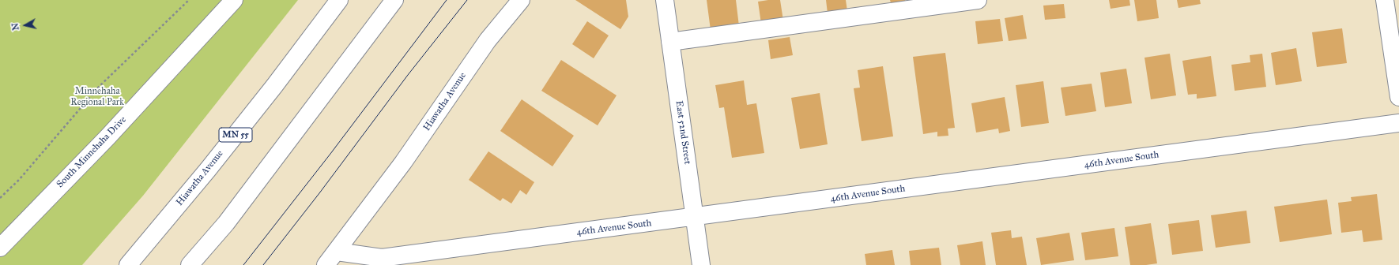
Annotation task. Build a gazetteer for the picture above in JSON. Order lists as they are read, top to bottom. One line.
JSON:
{"streets":{"main road":["Hiawatha Avenue","East 52nd Street","MN 55","South Minnehaha Drive","46th Avenue South"]},"crossings":[["Hiawatha Avenue","46th Avenue South"],["East 52nd Street","46th Avenue South"]],"parks":["Minnehaha Regional Park"],"north":"left"}
